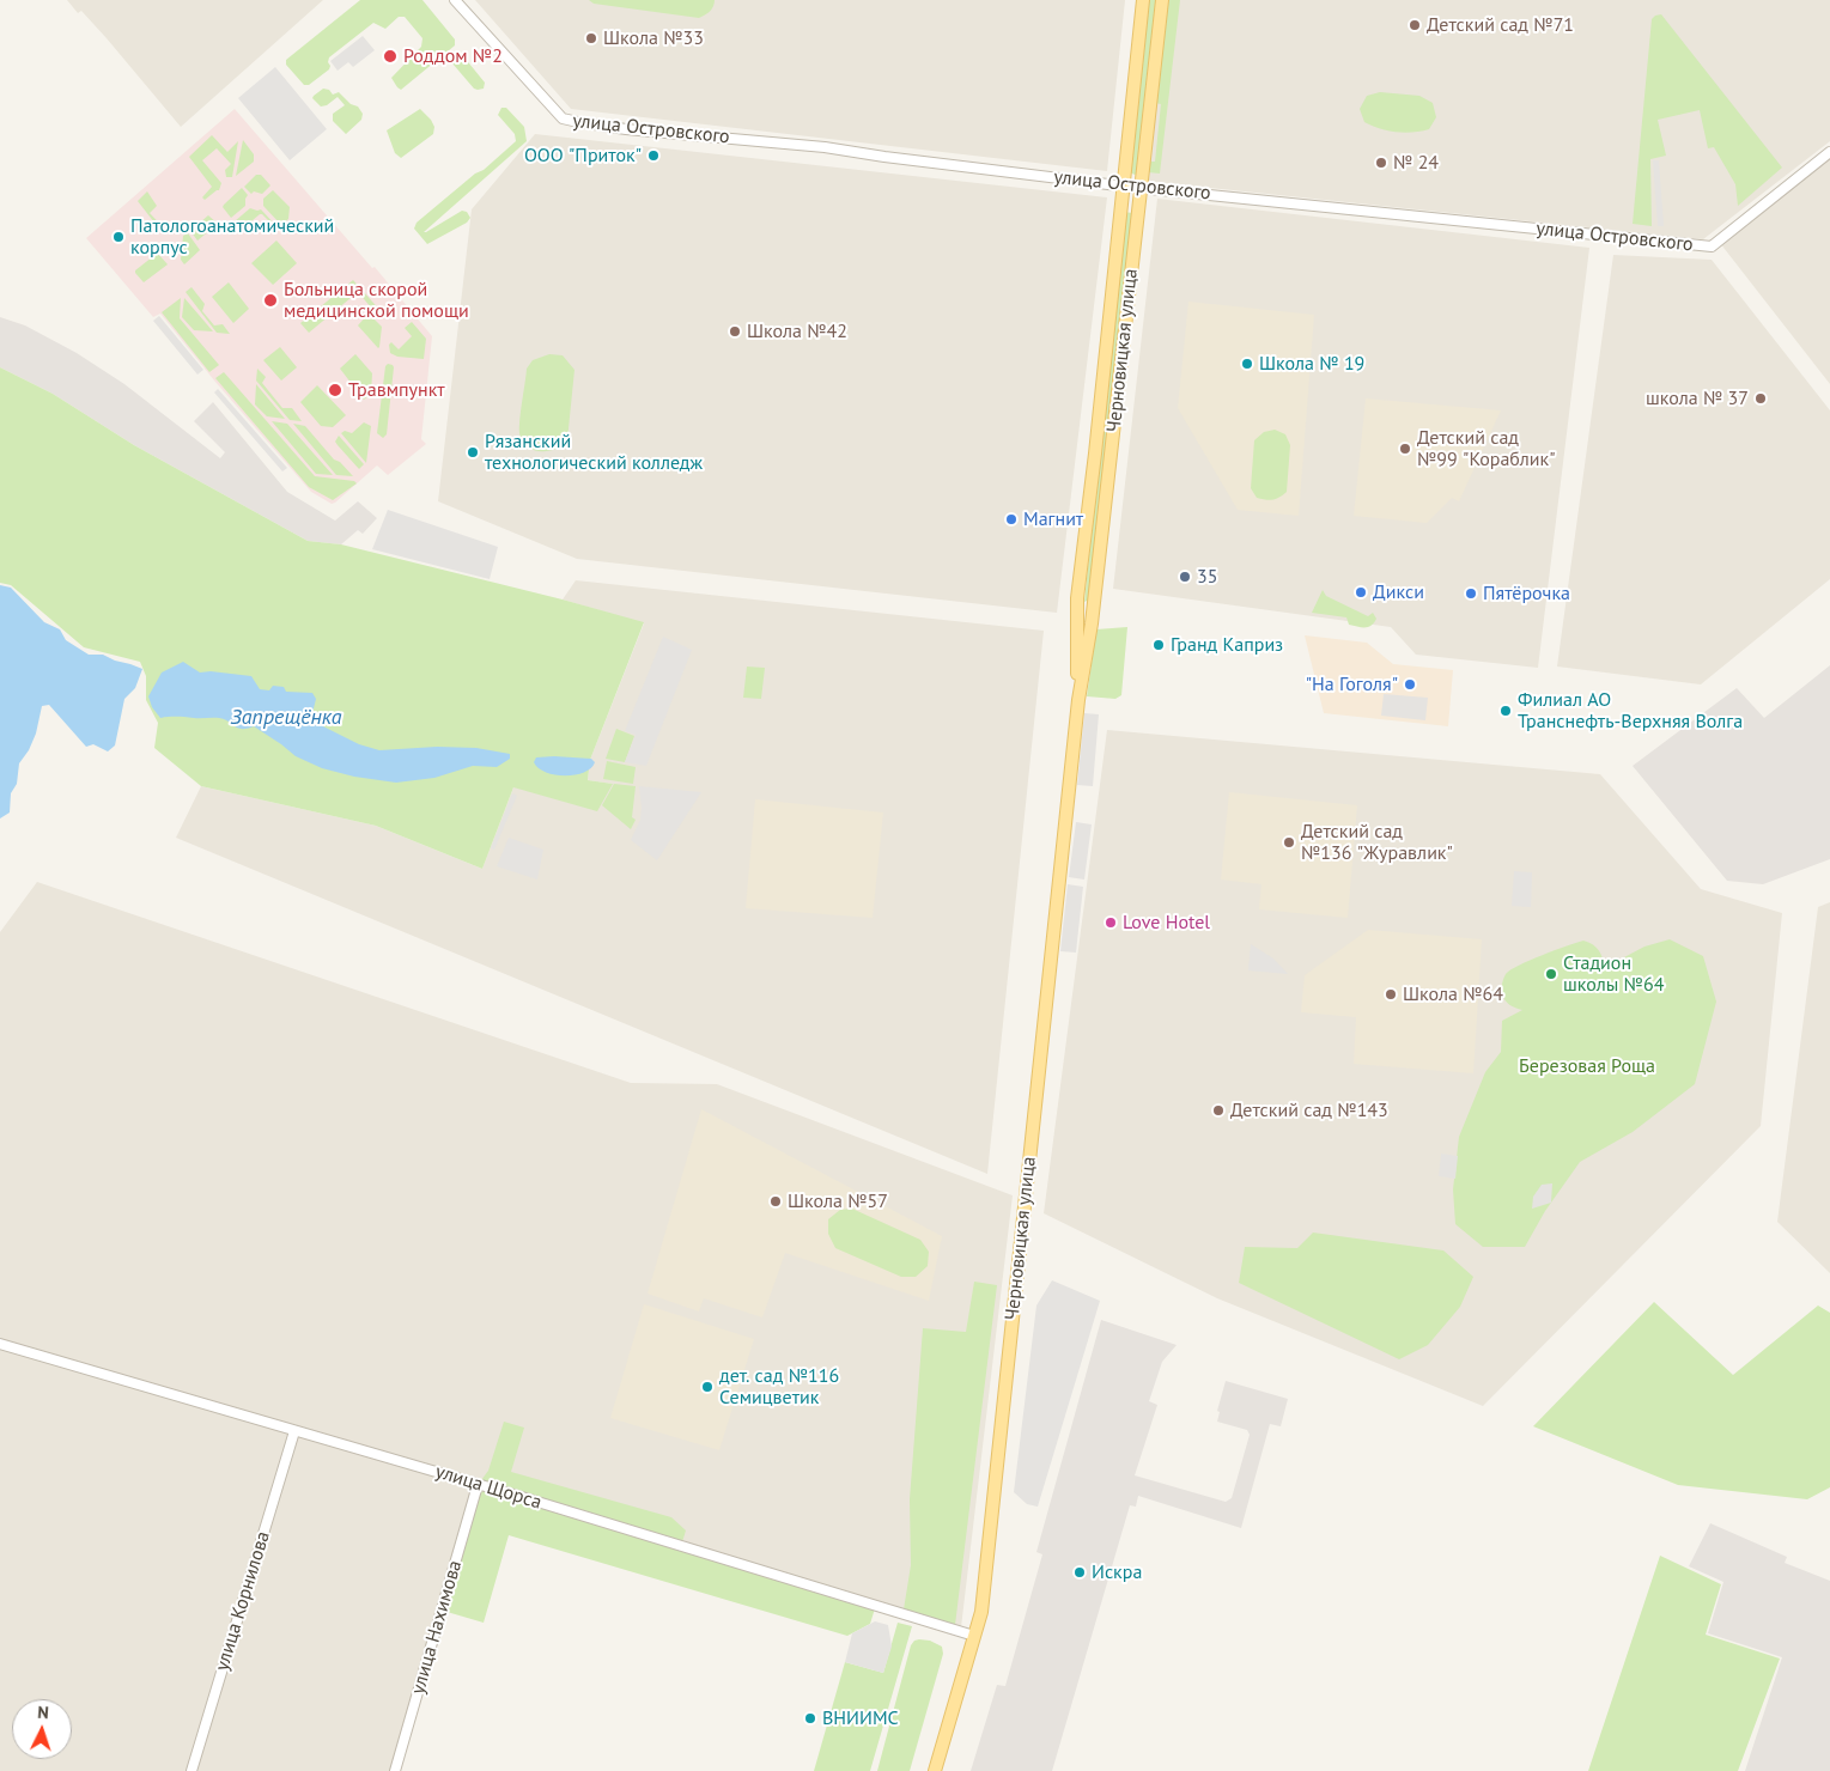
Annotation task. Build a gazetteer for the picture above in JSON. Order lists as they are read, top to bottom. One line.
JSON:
{"streets":{"main road":["Черновицкая улица"],"street":["улица Островского","улица Щорса","улица Корнилова","улица Нахимова"]},"crossings":[["улица Островского","Черновицкая улица"],["Черновицкая улица","улица Щорса"],["улица Щорса","улица Корнилова"],["улица Щорса","улица Нахимова"]],"water":["Запрещёнка"],"parks":["Березовая Роща"],"places":["Детский сад №71","Школа №33","Роддом №2","ООО \"Приток\"","№ 24","Патологоанатомический корпус","Больница скорой медицинской помощи","Школа №42","Школа № 19","Травмпункт","школа № 37","Детский сад №99 \"Кораблик\"","Рязанский технологический колледж","Магнит","35","Дикси","Пятёрочка","Гранд Каприз","\"На Гоголя\"","Филиал АО Транснефть-Верхняя Волга","Детский сад №136 \"Журавлик\"","Love Hotel","Стадион школы №64","Школа №64","Детский сад №143","Школа №57","дет. сад №116 Семицветик","Искра","ВНИИМС"],"north":"top"}
